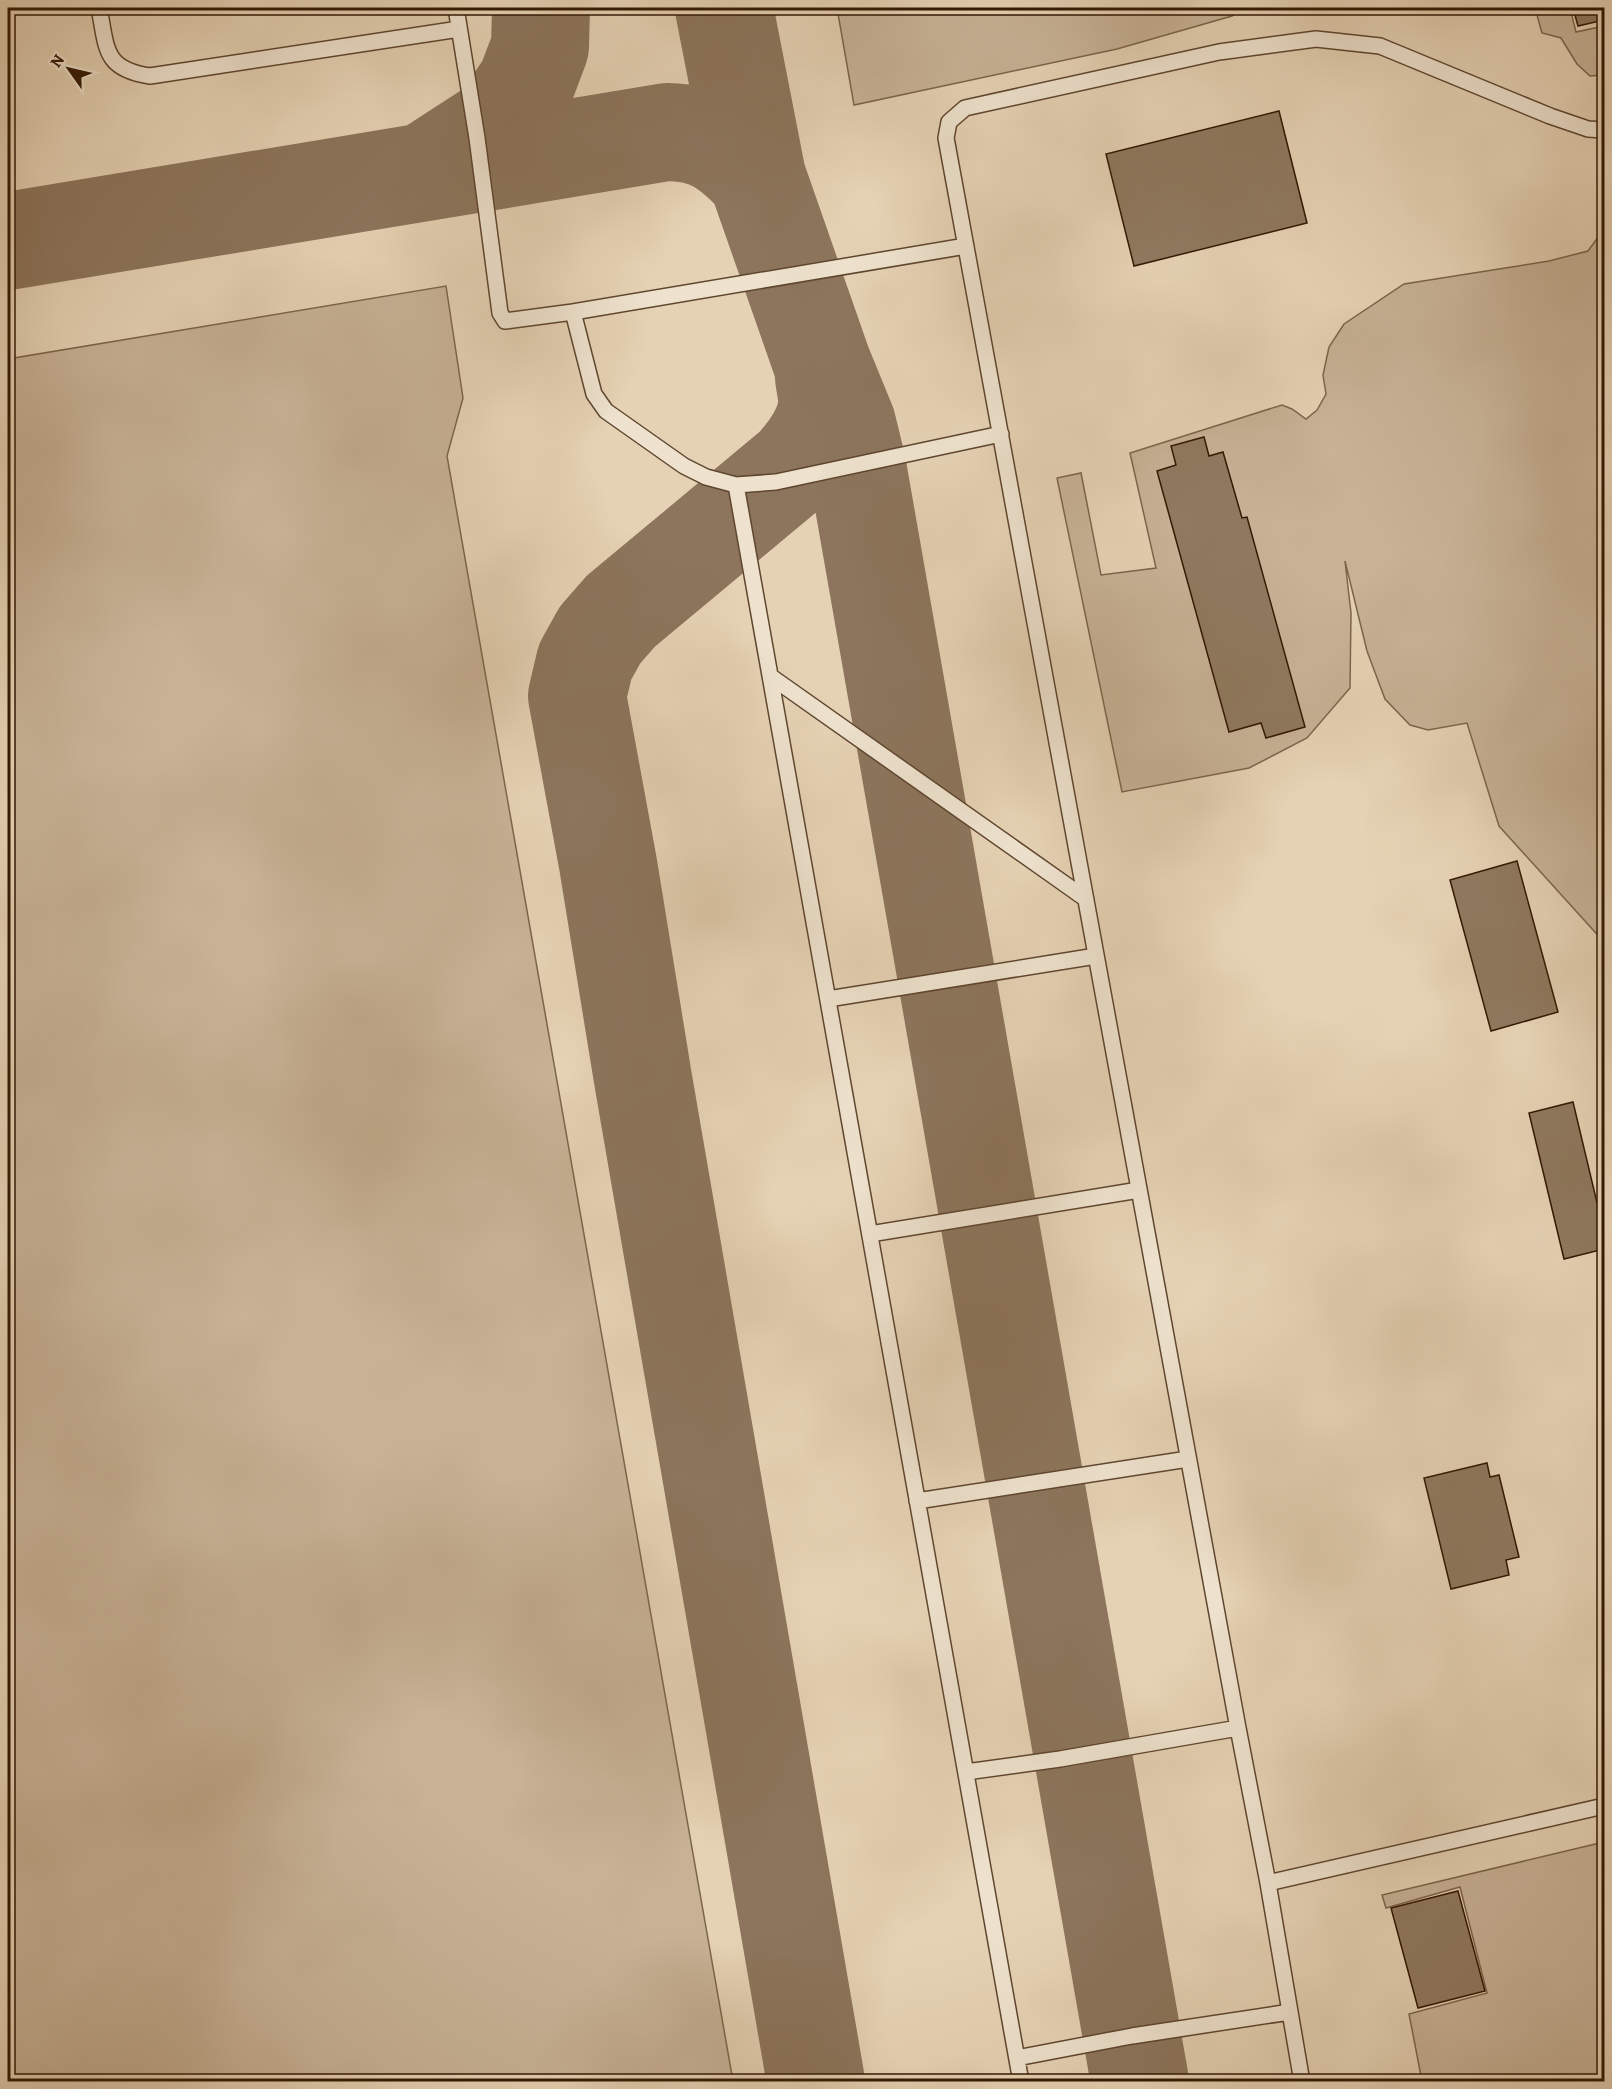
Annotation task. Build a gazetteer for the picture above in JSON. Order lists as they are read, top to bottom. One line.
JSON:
{"north":"top left"}
